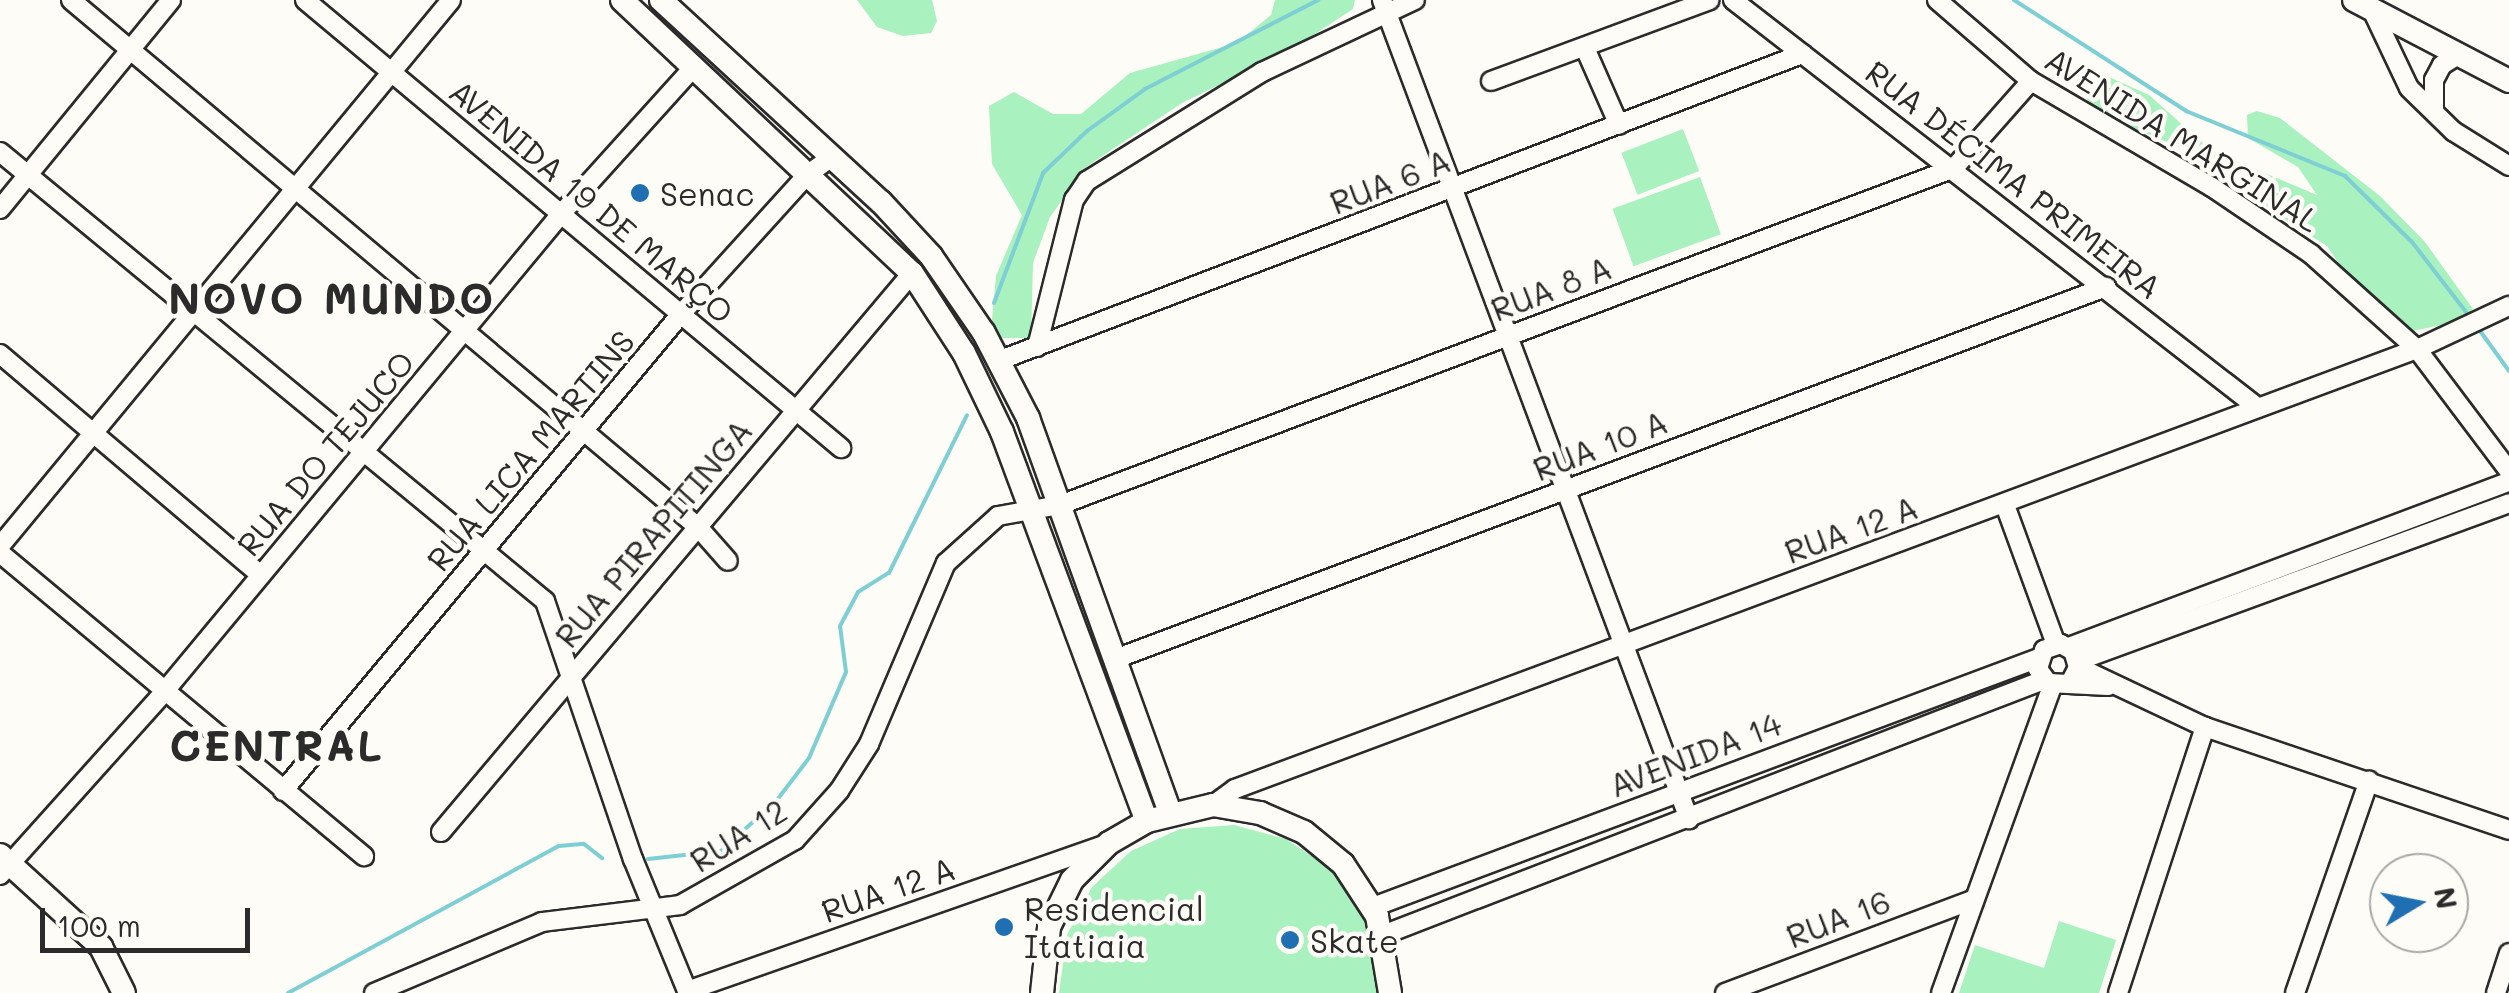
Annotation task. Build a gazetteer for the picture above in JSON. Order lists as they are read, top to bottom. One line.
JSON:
{"streets":{"street":["AVENIDA MARGINAL","RUA DÉCIMA PRIMEIRA","RUA 6 A","AVENIDA 19 DE MARÇO","RUA 8 A","RUA 10 A","RUA LICA MARTINS","RUA DO TEJUCO","RUA 12 A","RUA PIRAPITINGA","AVENIDA 14","RUA 12","RUA 16"]},"crossings":[["AVENIDA MARGINAL","RUA 8 A"],["AVENIDA MARGINAL","RUA 12 A"],["RUA DÉCIMA PRIMEIRA","RUA 6 A"],["RUA DÉCIMA PRIMEIRA","RUA 8 A"],["RUA DÉCIMA PRIMEIRA","RUA 10 A"],["RUA DÉCIMA PRIMEIRA","RUA 12 A"],["AVENIDA 19 DE MARÇO","RUA LICA MARTINS"],["AVENIDA 19 DE MARÇO","RUA DO TEJUCO"],["AVENIDA 19 DE MARÇO","RUA PIRAPITINGA"],["RUA 8 A","RUA 12"]],"districts":["NOVO MUNDO","CENTRAL"],"places":["Senac","Residencial Itatiaia","Skate"],"scale_bar":"100 m","north":"right"}
